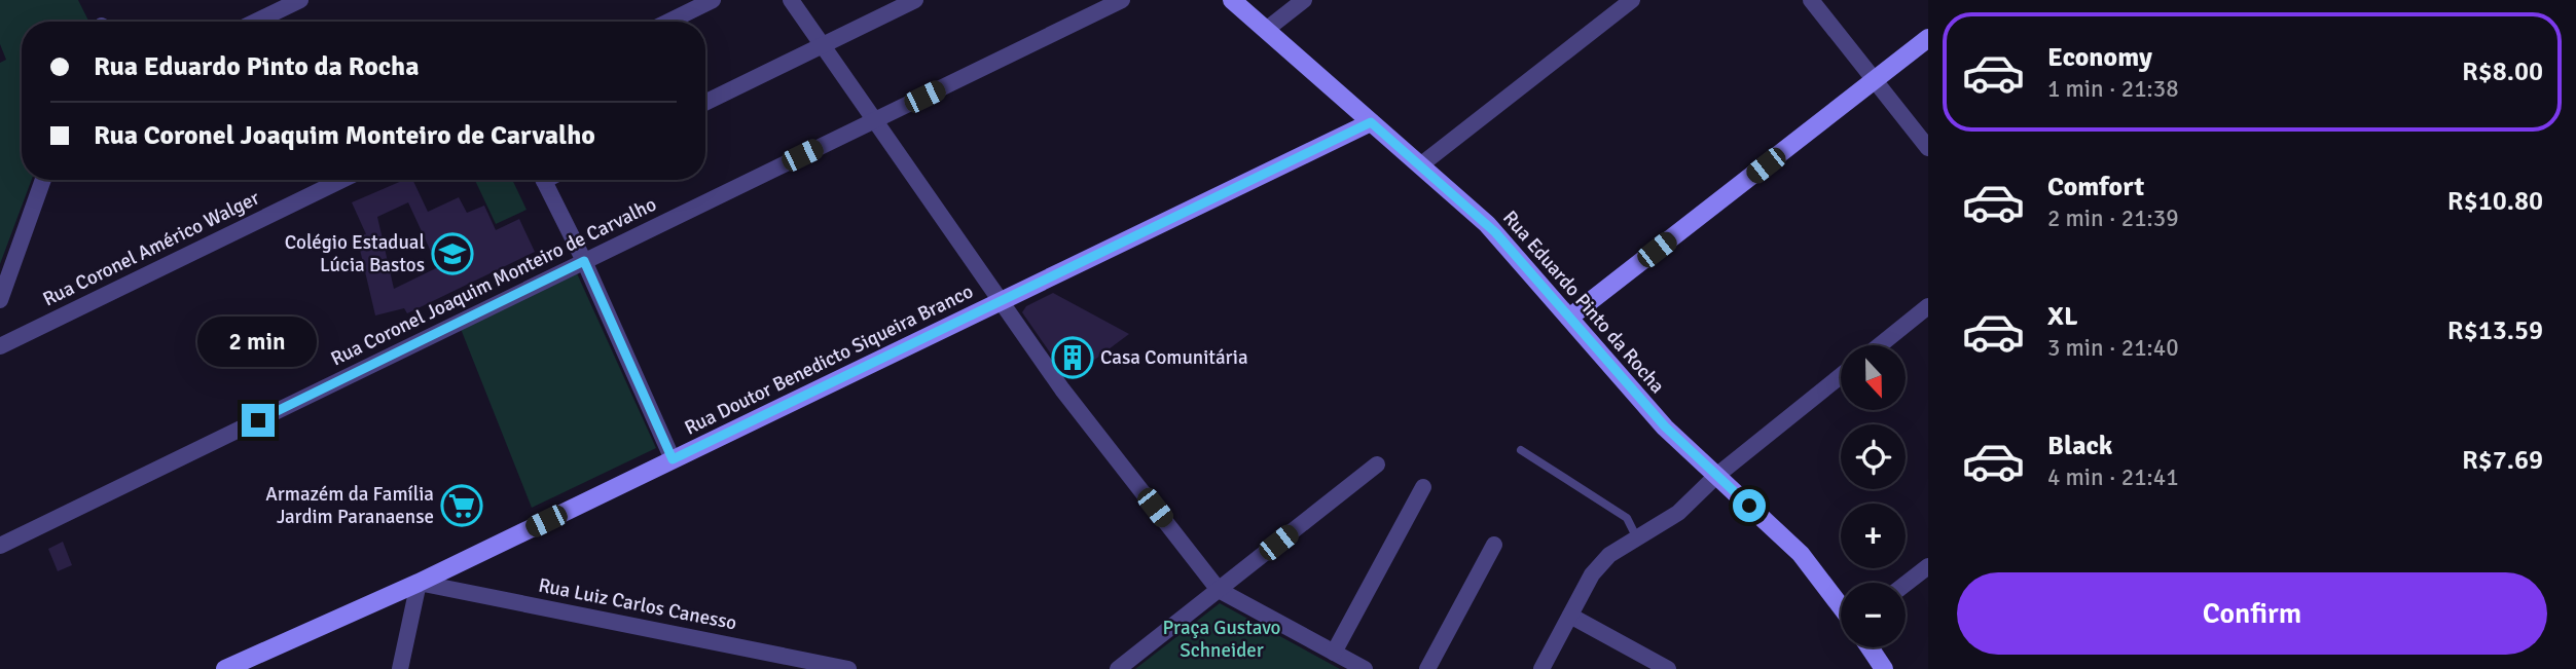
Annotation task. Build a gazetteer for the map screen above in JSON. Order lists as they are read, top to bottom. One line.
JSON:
{"streets":{"main road":["Rua Eduardo Pinto da Rocha","Rua Doutor Benedicto Siqueira Branco"],"street":["Rua Coronel Américo Walger","Rua Coronel Joaquim Monteiro de Carvalho","Rua Luiz Carlos Canesso"]},"crossings":[["Rua Eduardo Pinto da Rocha","Rua Doutor Benedicto Siqueira Branco"],["Rua Doutor Benedicto Siqueira Branco","Rua Luiz Carlos Canesso"]],"parks":["Praça Gustavo Schneider"],"places":{"school or university":["Colégio Estadual Lúcia Bastos"],"building":["Casa Comunitária"],"supermarket":["Armazém da Família Jardim Paranaense"]},"north":"bottom","page":{"list":[{"name":"Economy","note":"1 min · 21:38","value":"R$8.00"},{"name":"Comfort","note":"2 min · 21:39","value":"R$10.80"},{"name":"XL","note":"3 min · 21:40","value":"R$13.59"},{"name":"Black","note":"4 min · 21:41","value":"R$7.69"}],"banner":["Rua Eduardo Pinto da Rocha","Rua Coronel Joaquim Monteiro de Carvalho"],"bubble":"2 min","map_buttons":["+","−"],"buttons":"Confirm"}}
